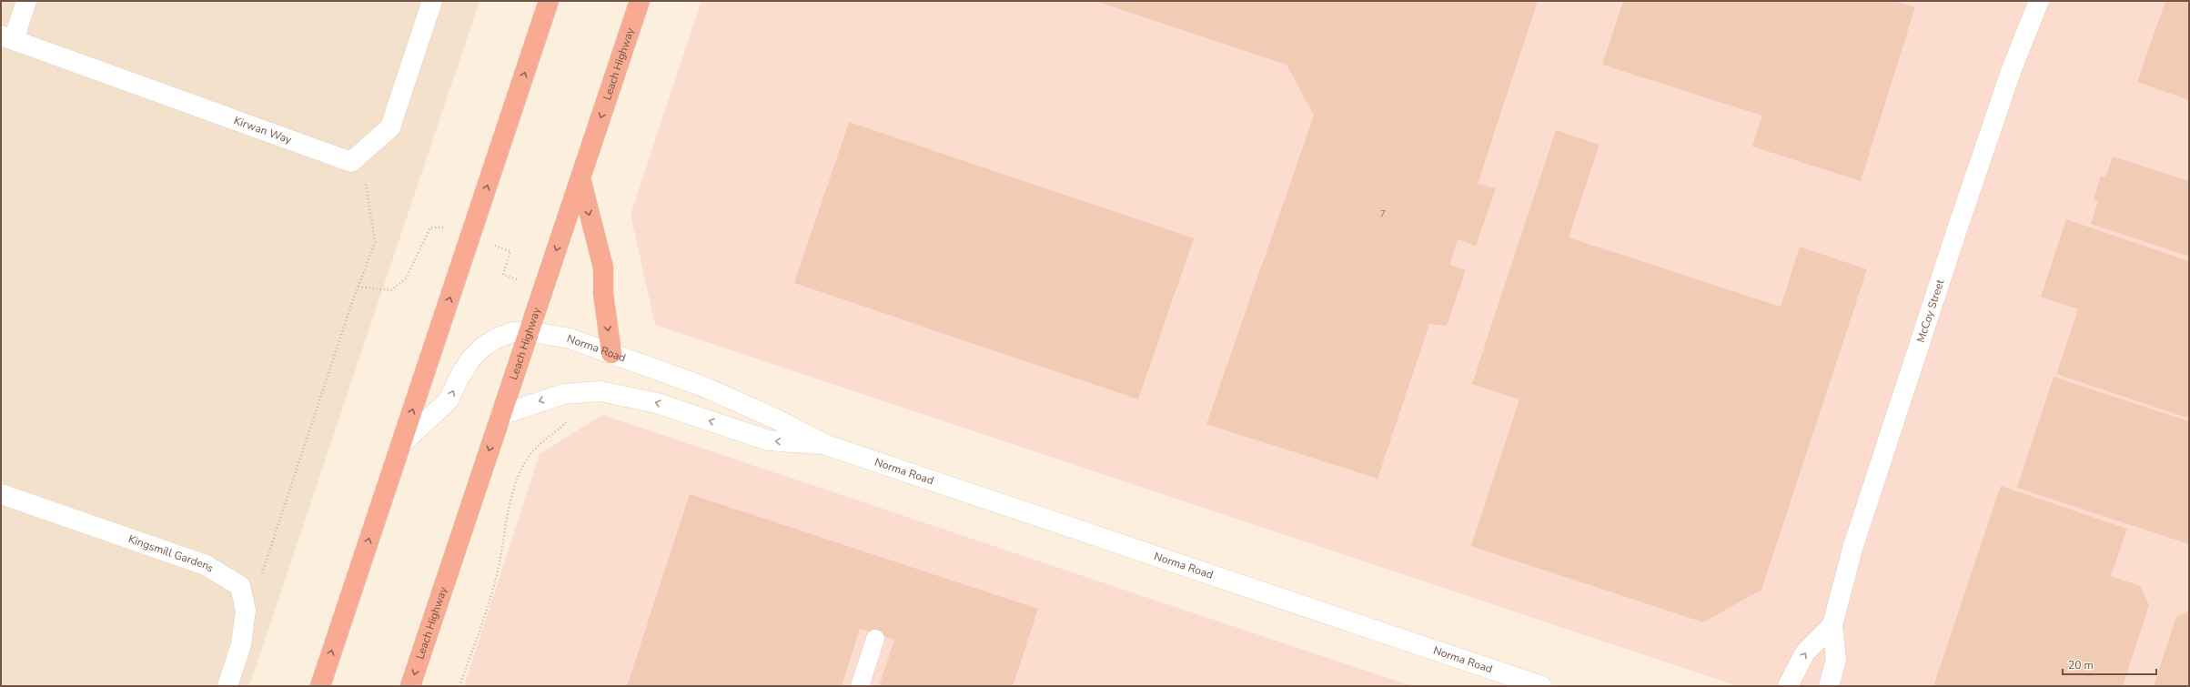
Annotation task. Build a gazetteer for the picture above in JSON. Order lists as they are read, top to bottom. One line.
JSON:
{"streets":{"highway":["Leach Highway"],"street":["Kirwan Way","McCoy Street","Norma Road","Kingsmill Gardens"]},"crossings":[["Leach Highway","Norma Road"]],"house_numbers":["7"],"scale_bar":"20 m"}
